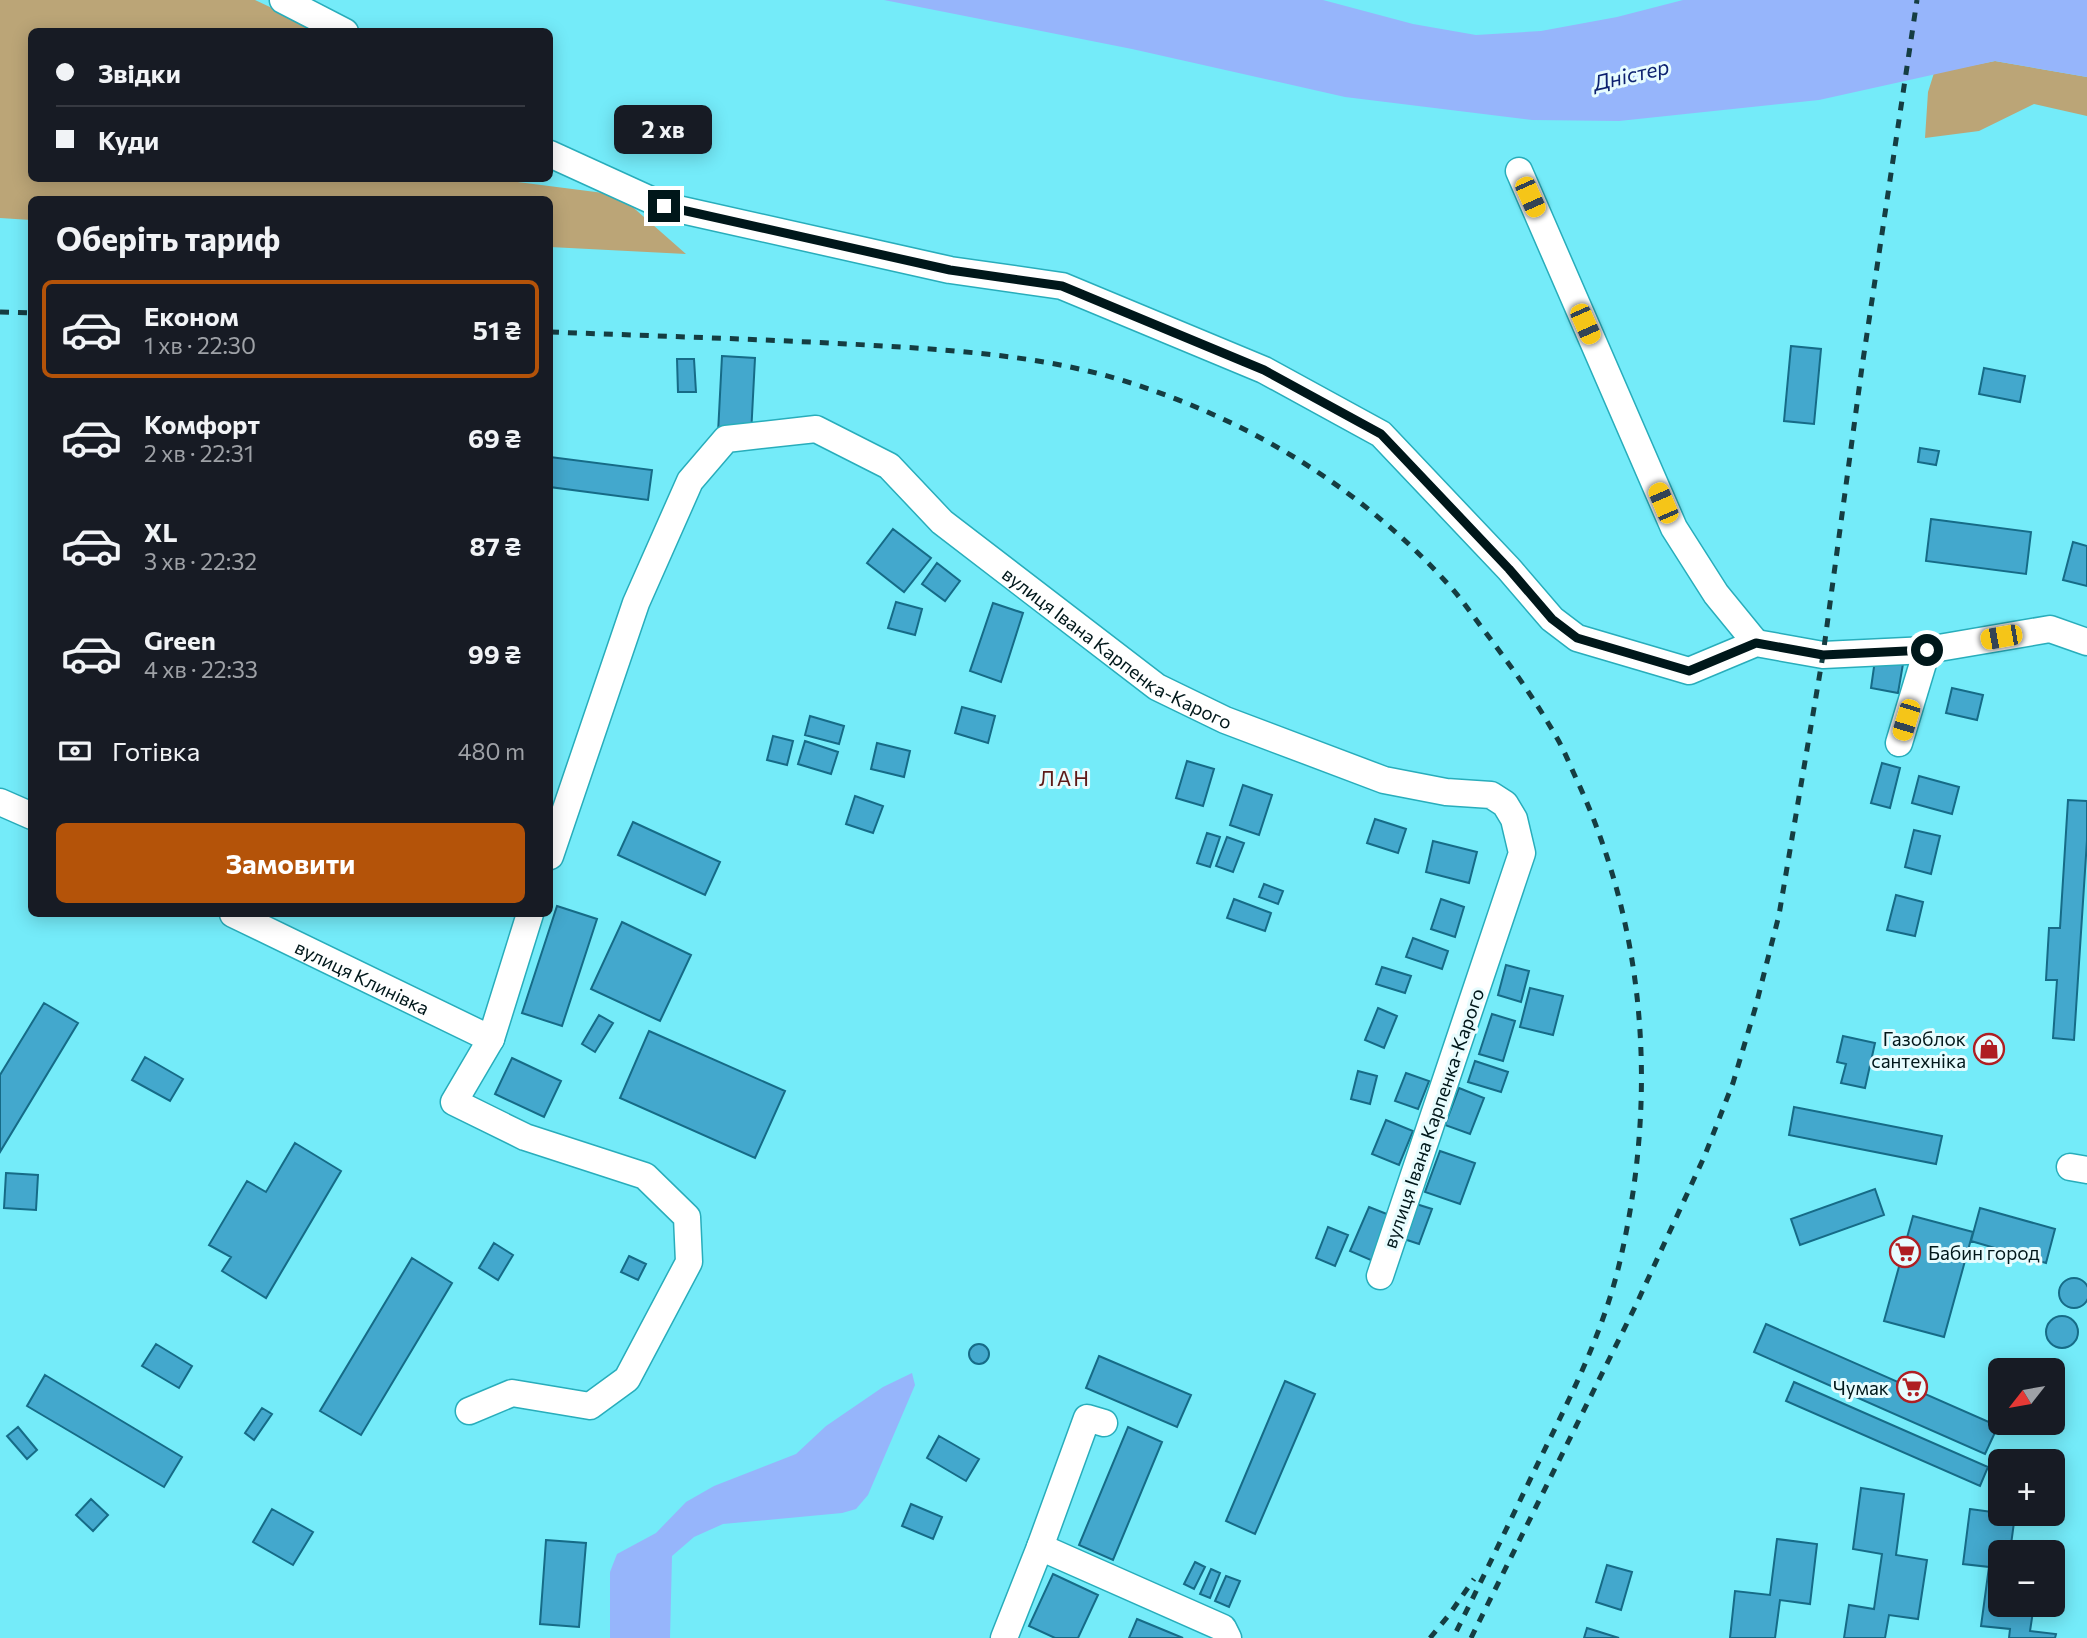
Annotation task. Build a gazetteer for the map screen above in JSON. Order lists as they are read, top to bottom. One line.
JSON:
{"streets":{"street":["вулиця Івана Карпенка-Карого","вулиця Клинівка"]},"districts":["ЛАН"],"water":["Дністер"],"places":{"shop":["Газоблок сантехніка"],"supermarket":["Бабин город","Чумак"]},"north":"bottom left","page":{"banner":["Звідки","Куди"],"bubble":"2 хв","heading":"Оберіть тариф","list":[{"name":"Економ","note":"1 хв · 22:30","value":"51 ₴"},{"name":"Комфорт","note":"2 хв · 22:31","value":"69 ₴"},{"name":"XL","note":"3 хв · 22:32","value":"87 ₴"},{"name":"Green","note":"4 хв · 22:33","value":"99 ₴"}],"pay":["Готівка","480 m"],"buttons":"Замовити","map_buttons":["+","−"]}}
